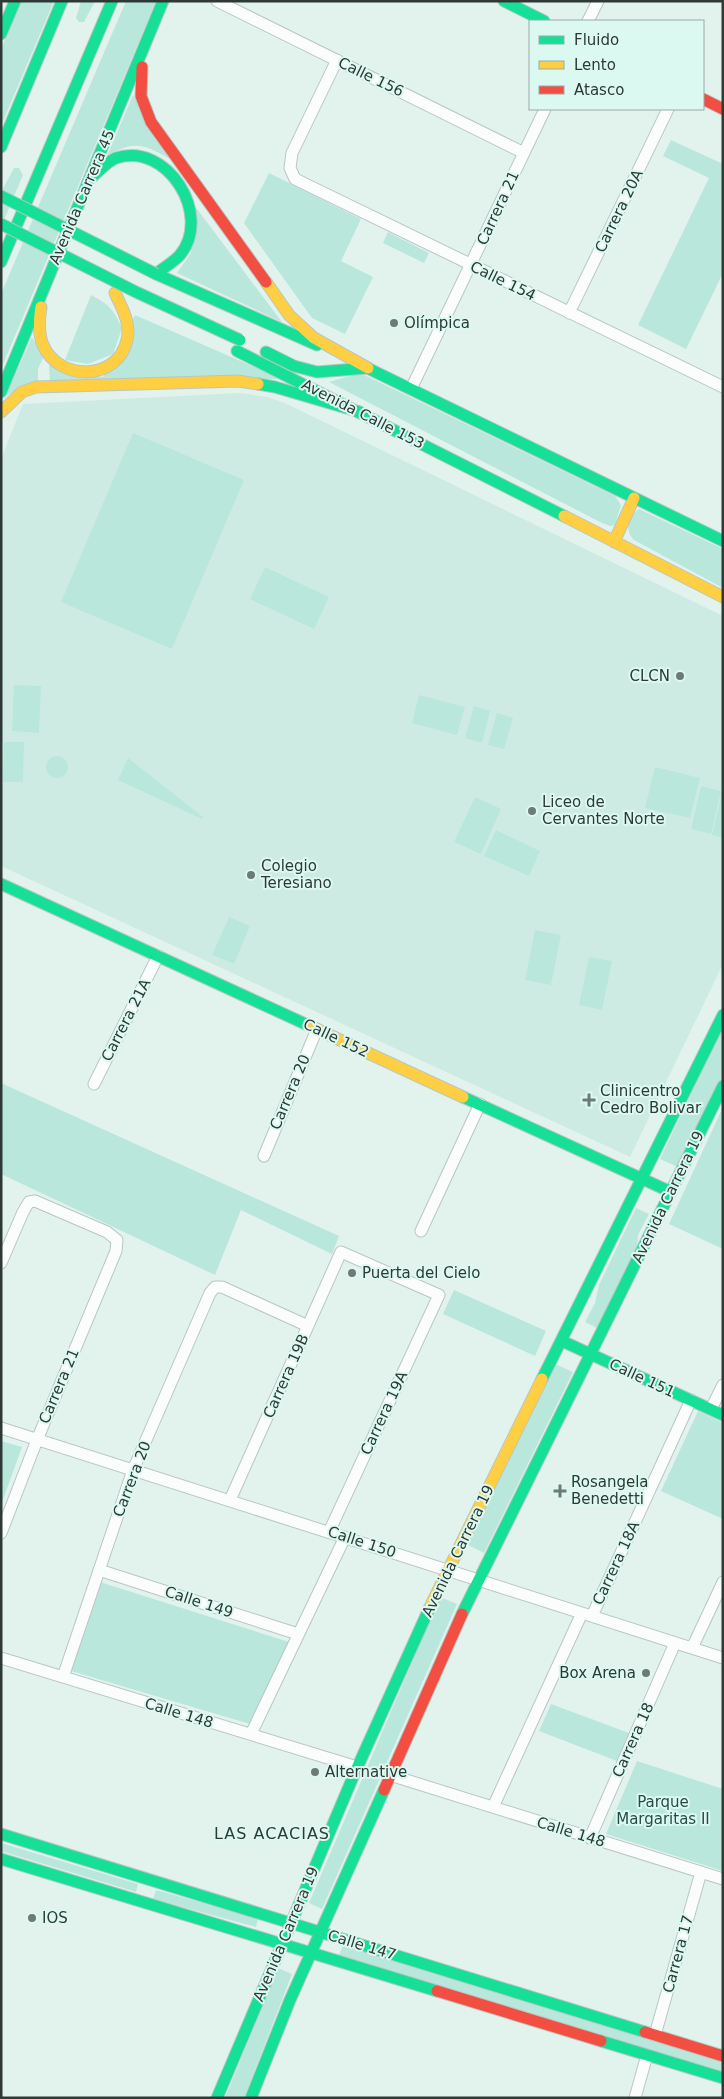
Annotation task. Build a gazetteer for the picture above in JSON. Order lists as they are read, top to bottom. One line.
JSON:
{"streets":{"main road":["Avenida Carrera 45","Avenida Calle 153","Calle 152","Avenida Carrera 19","Calle 151","Calle 147"],"street":["Calle 156","Carrera 21","Carrera 20A","Calle 154","Carrera 21A","Carrera 20","Carrera 19B","Carrera 19A","Calle 150","Carrera 18A","Calle 149","Calle 148","Carrera 18","Carrera 17"]},"crossings":[["Calle 156","Carrera 21"],["Calle 156","Calle 154"],["Carrera 21","Calle 154"],["Carrera 21","Avenida Calle 153"],["Carrera 21","Calle 150"],["Carrera 20A","Calle 154"],["Carrera 21A","Calle 152"],["Calle 152","Carrera 20"],["Calle 152","Avenida Carrera 19"],["Carrera 20","Carrera 19B"],["Carrera 20","Calle 150"],["Carrera 20","Calle 149"],["Carrera 20","Calle 148"],["Avenida Carrera 19","Calle 151"],["Avenida Carrera 19","Calle 150"],["Avenida Carrera 19","Calle 148"],["Avenida Carrera 19","Calle 147"],["Carrera 19B","Carrera 19A"],["Carrera 19B","Calle 150"],["Calle 151","Carrera 18A"],["Carrera 19A","Calle 150"],["Calle 150","Carrera 18A"],["Calle 150","Carrera 18"],["Carrera 18A","Calle 148"],["Calle 148","Carrera 18"],["Calle 148","Carrera 17"],["Calle 147","Carrera 17"]],"districts":["LAS ACACIAS"],"parks":["Parque Margaritas II"],"places":{"other":["Olímpica","CLCN","Liceo de Cervantes Norte","Colegio Teresiano","Puerta del Cielo","Box Arena","Alternative","IOS"],"health":["Clinicentro Cedro Bolivar","Rosangela Benedetti"]},"legend":["Fluido","Lento","Atasco"]}
